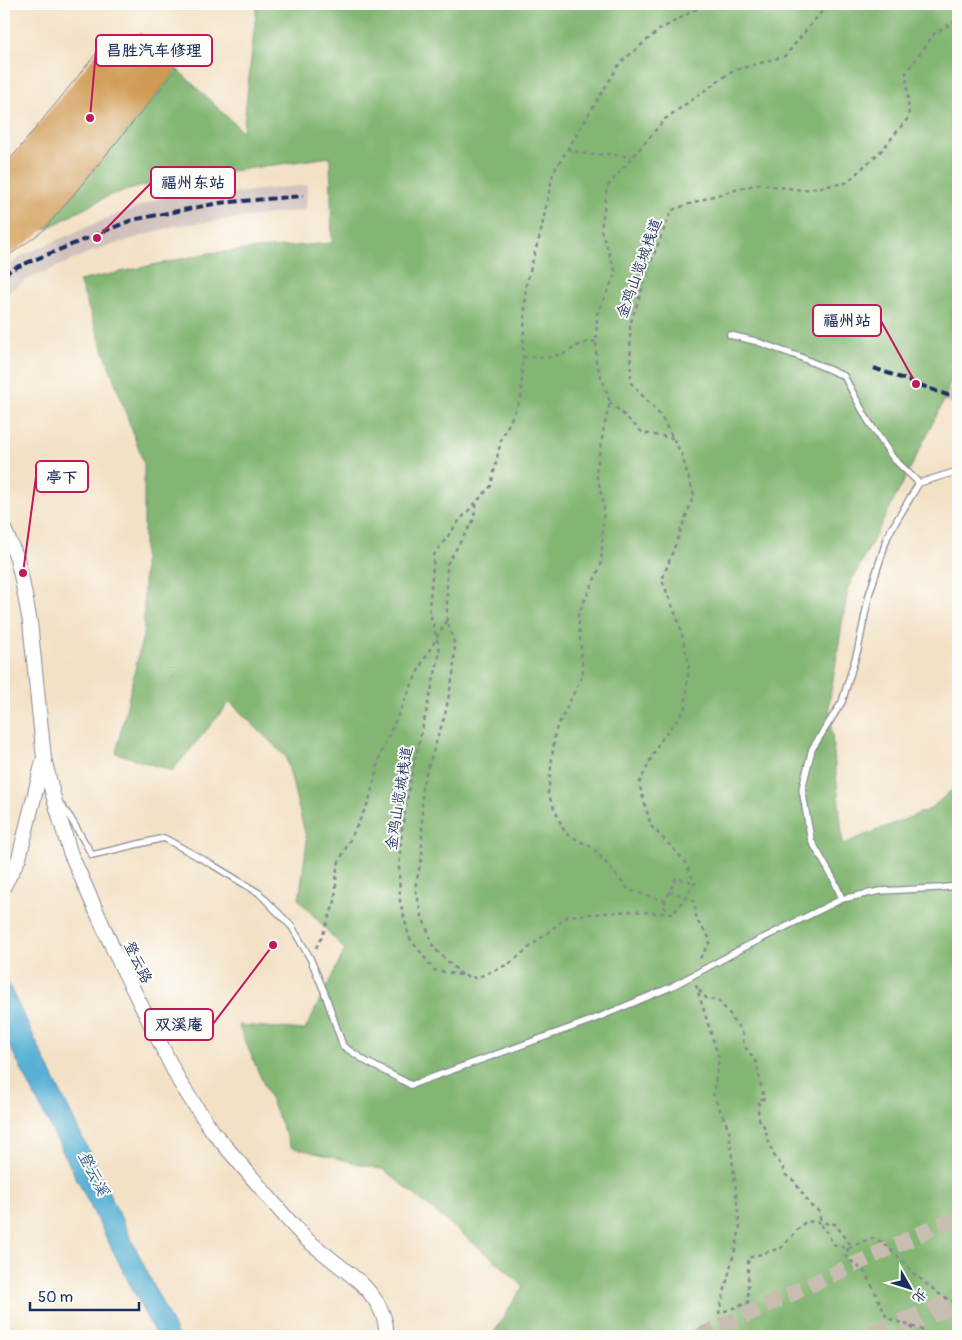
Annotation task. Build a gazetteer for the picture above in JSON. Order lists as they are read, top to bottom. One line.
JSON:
{"streets":{"street":["登云路"],"path":["金鸡山览城栈道"]},"water":["登云溪"],"places":["昌胜汽车修理","福州东站","福州站","亭下","双溪庵"],"scale_bar":"50 m","north":"bottom right"}
